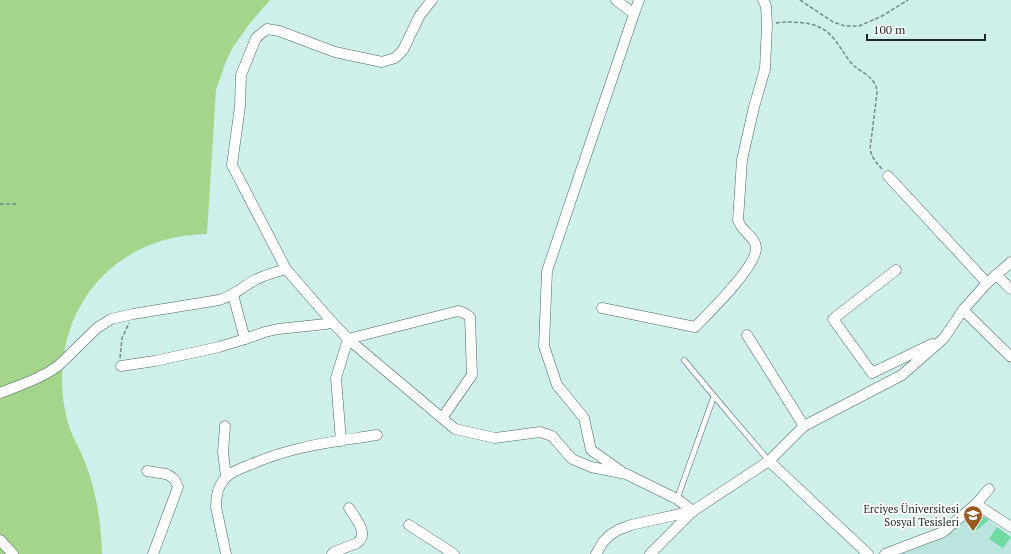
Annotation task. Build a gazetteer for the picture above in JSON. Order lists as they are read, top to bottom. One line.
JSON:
{"places":{"school or university":["Erciyes Üniversitesi Sosyal Tesisleri"]},"scale_bar":"100 m"}
